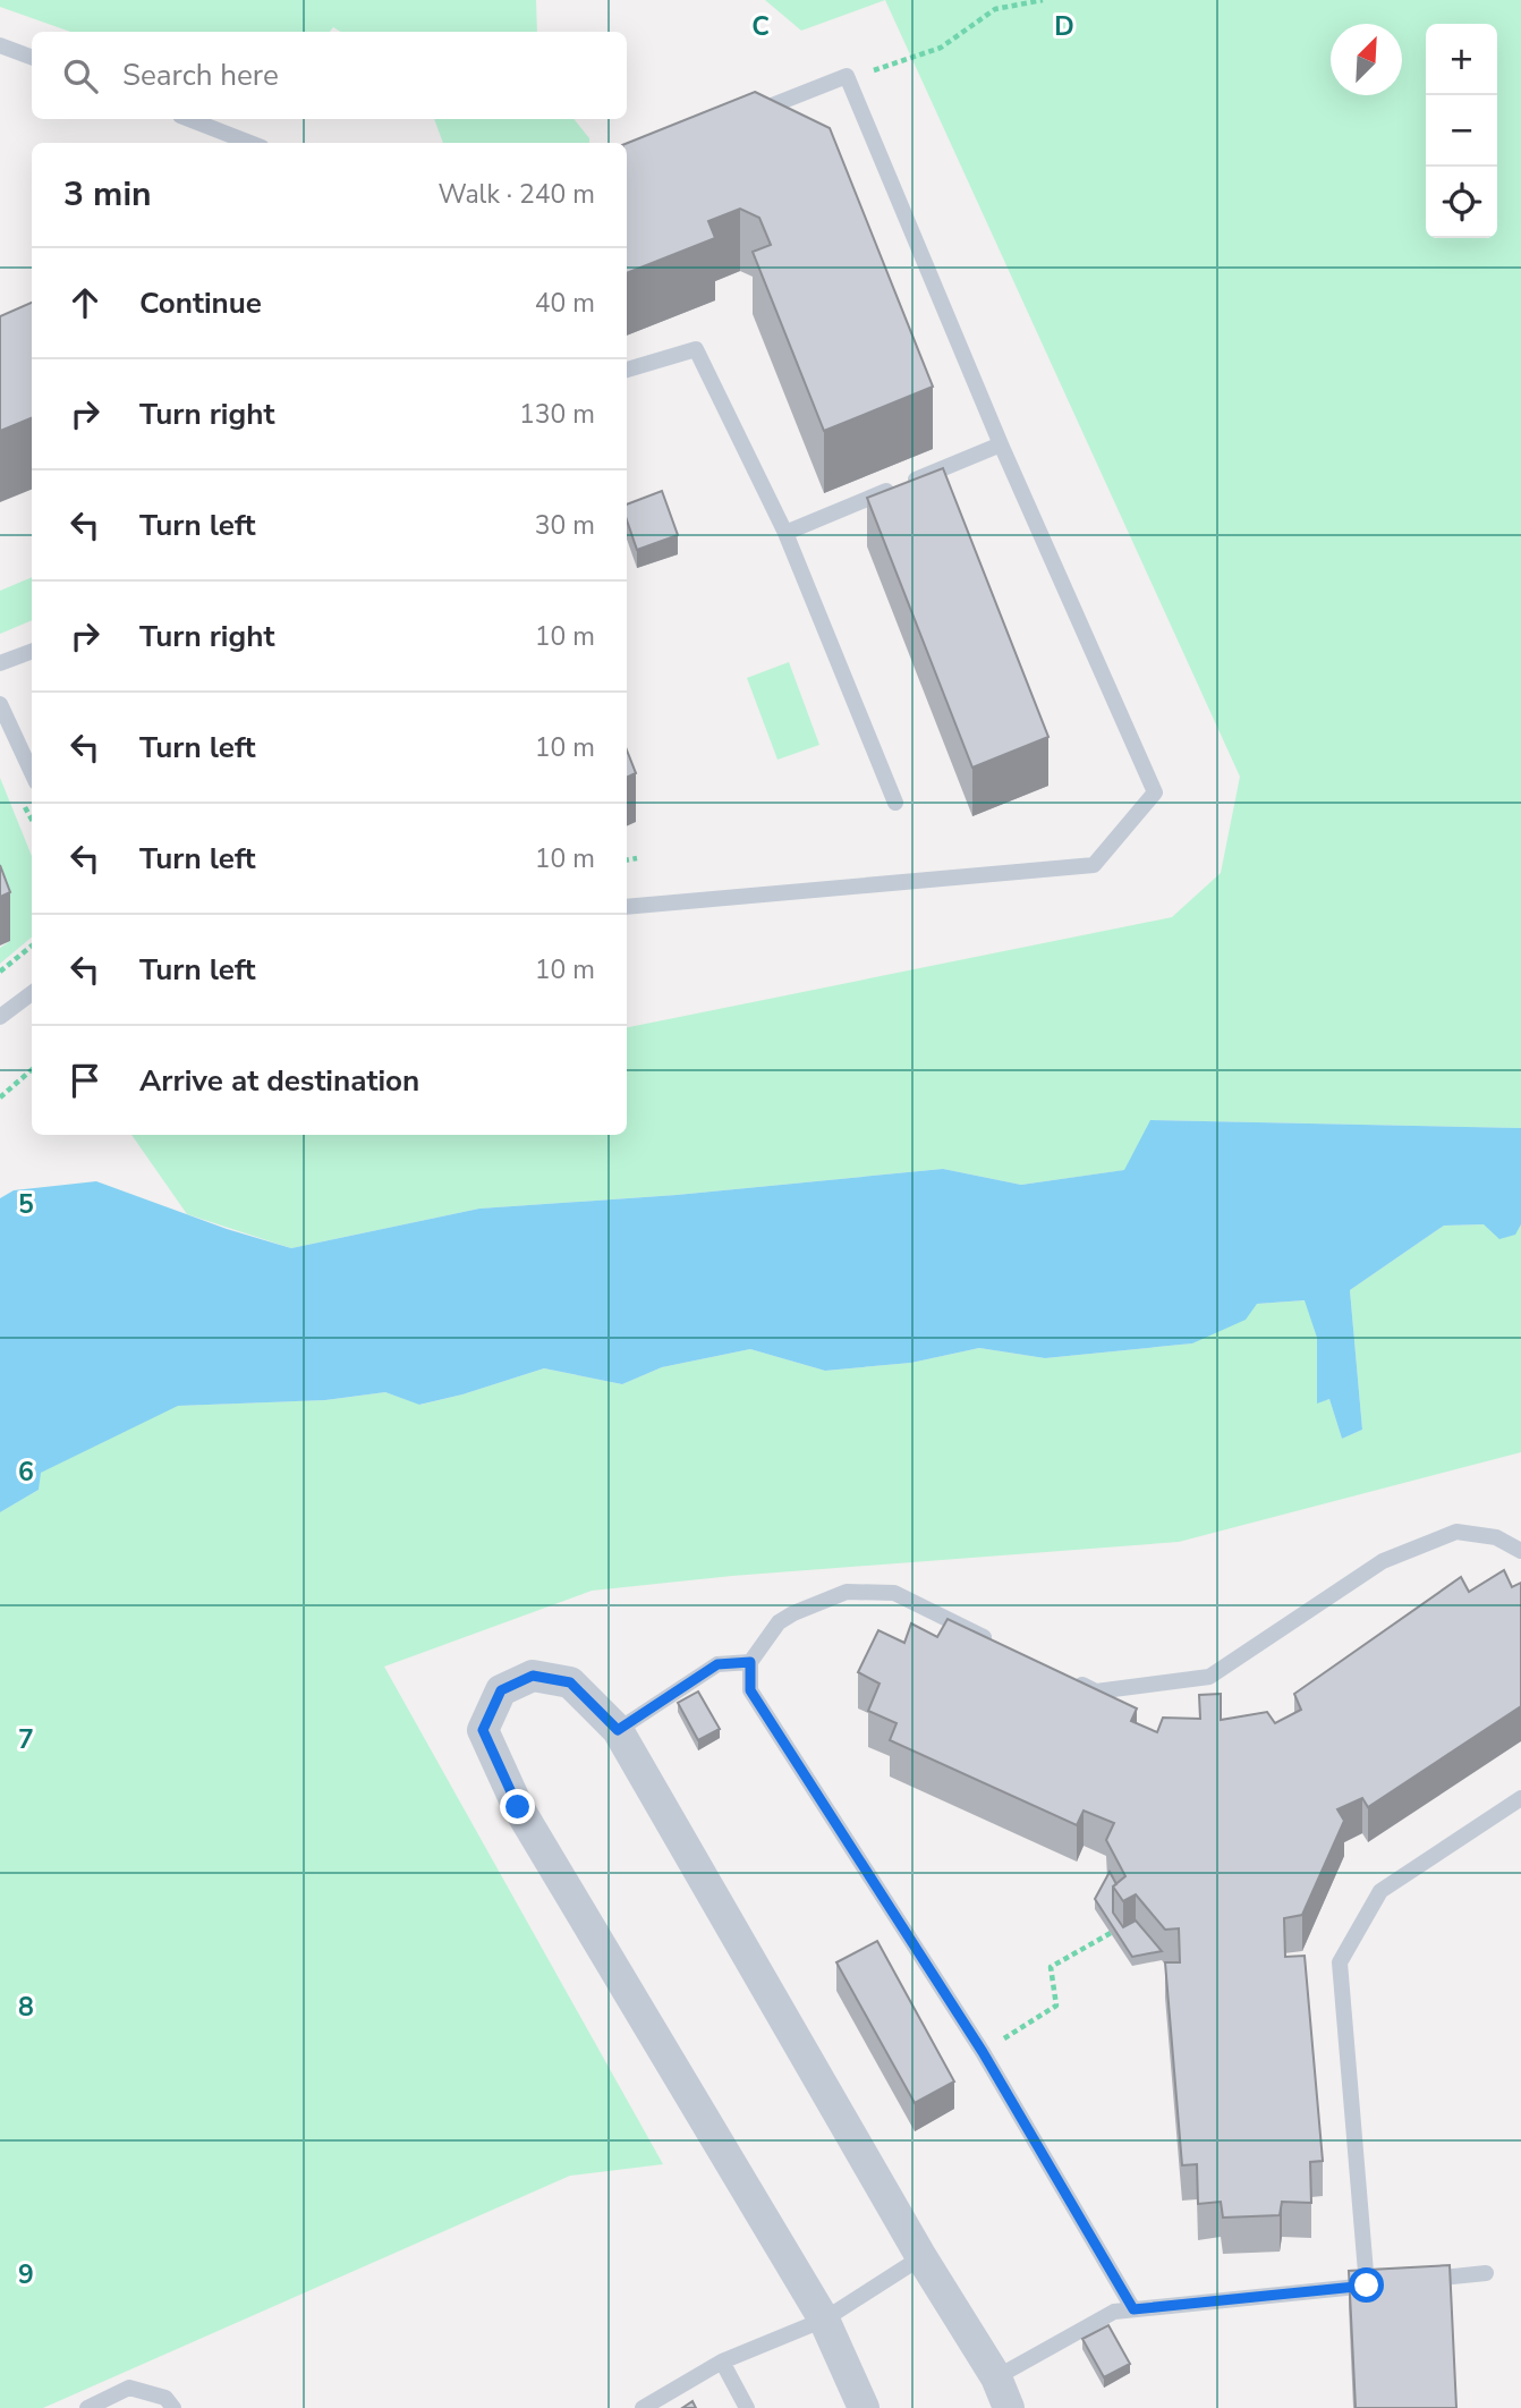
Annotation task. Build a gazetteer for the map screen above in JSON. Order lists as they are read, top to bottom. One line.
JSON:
{"north":"top right","page":{"map_buttons":["+","−"],"search":"Search here","heading":["3 min","Walk · 240 m"],"list":[["Continue","40 m"],["Turn right","130 m"],["Turn left","30 m"],["Turn right","10 m"],["Turn left","10 m"],["Turn left","10 m"],["Turn left","10 m"],"Arrive at destination"]},"grid":{"columns":["C","D"],"rows":["5","6","7","8","9"]}}
